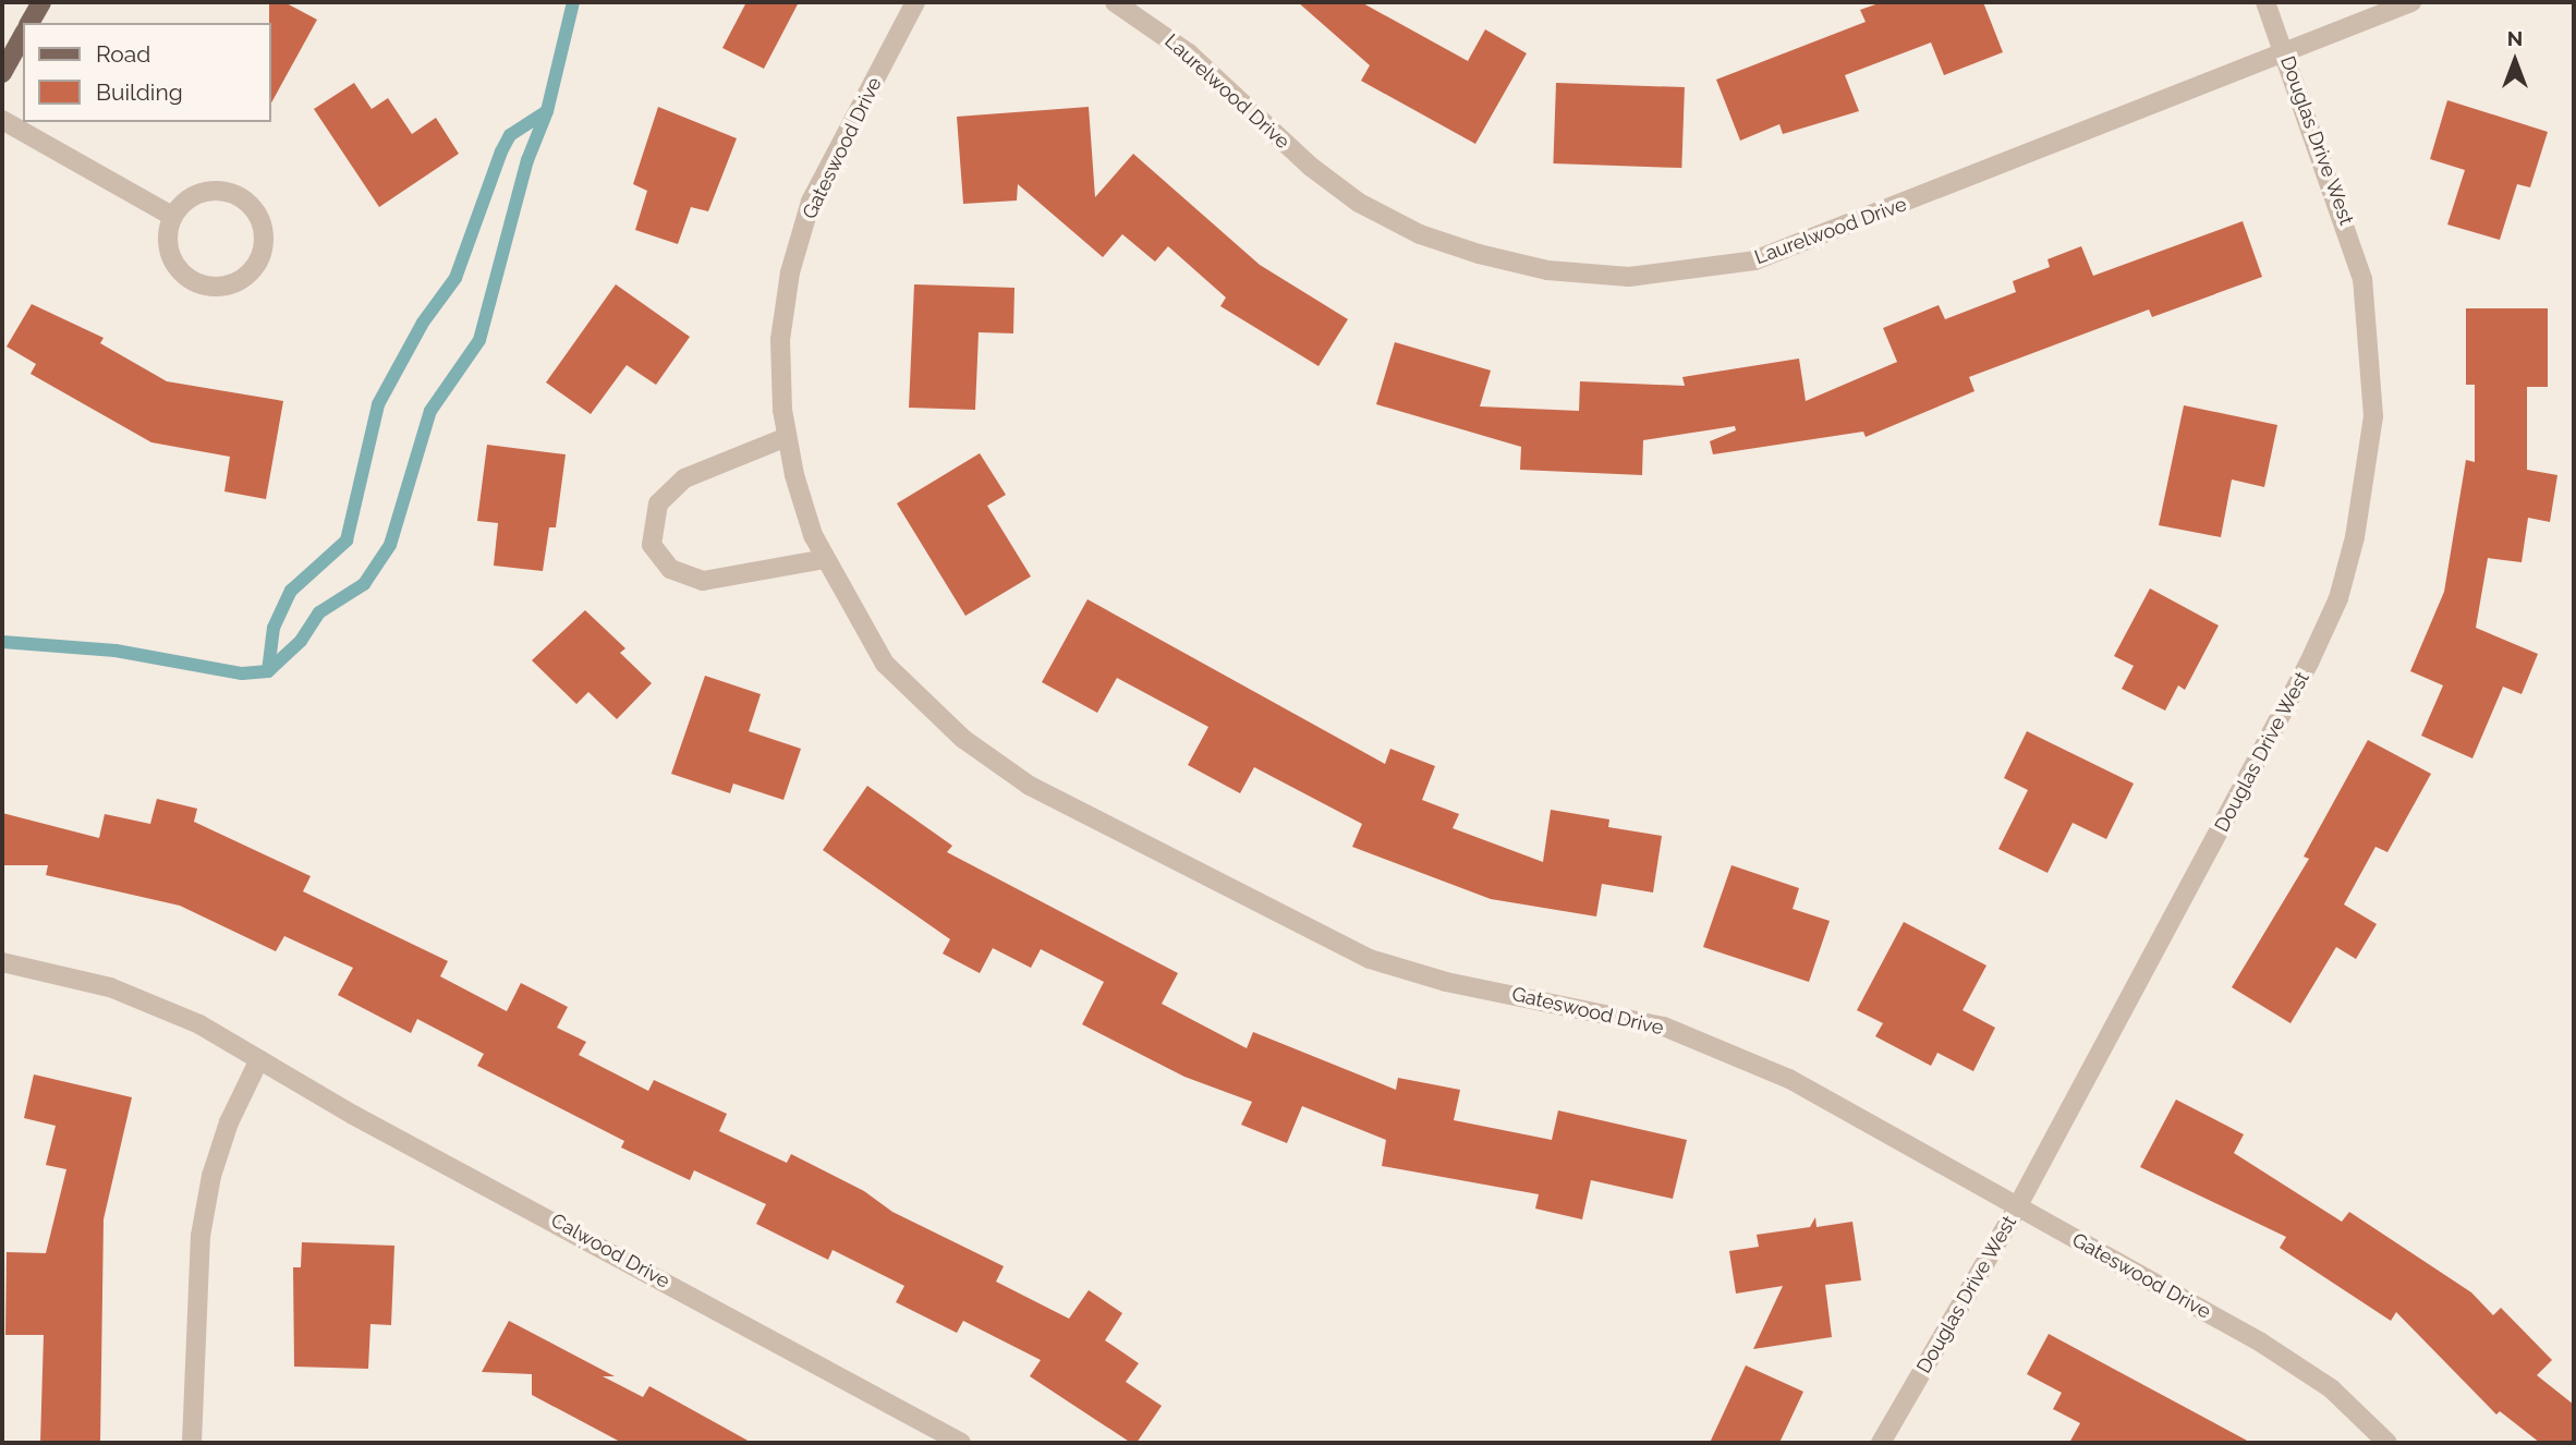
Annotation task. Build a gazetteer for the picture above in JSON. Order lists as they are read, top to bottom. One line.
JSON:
{"streets":{"street":["Laurelwood Drive","Douglas Drive West","Gateswood Drive","Calwood Drive"]},"crossings":[["Laurelwood Drive","Douglas Drive West"],["Douglas Drive West","Gateswood Drive"]],"legend":["Road","Building"],"north":"top"}
